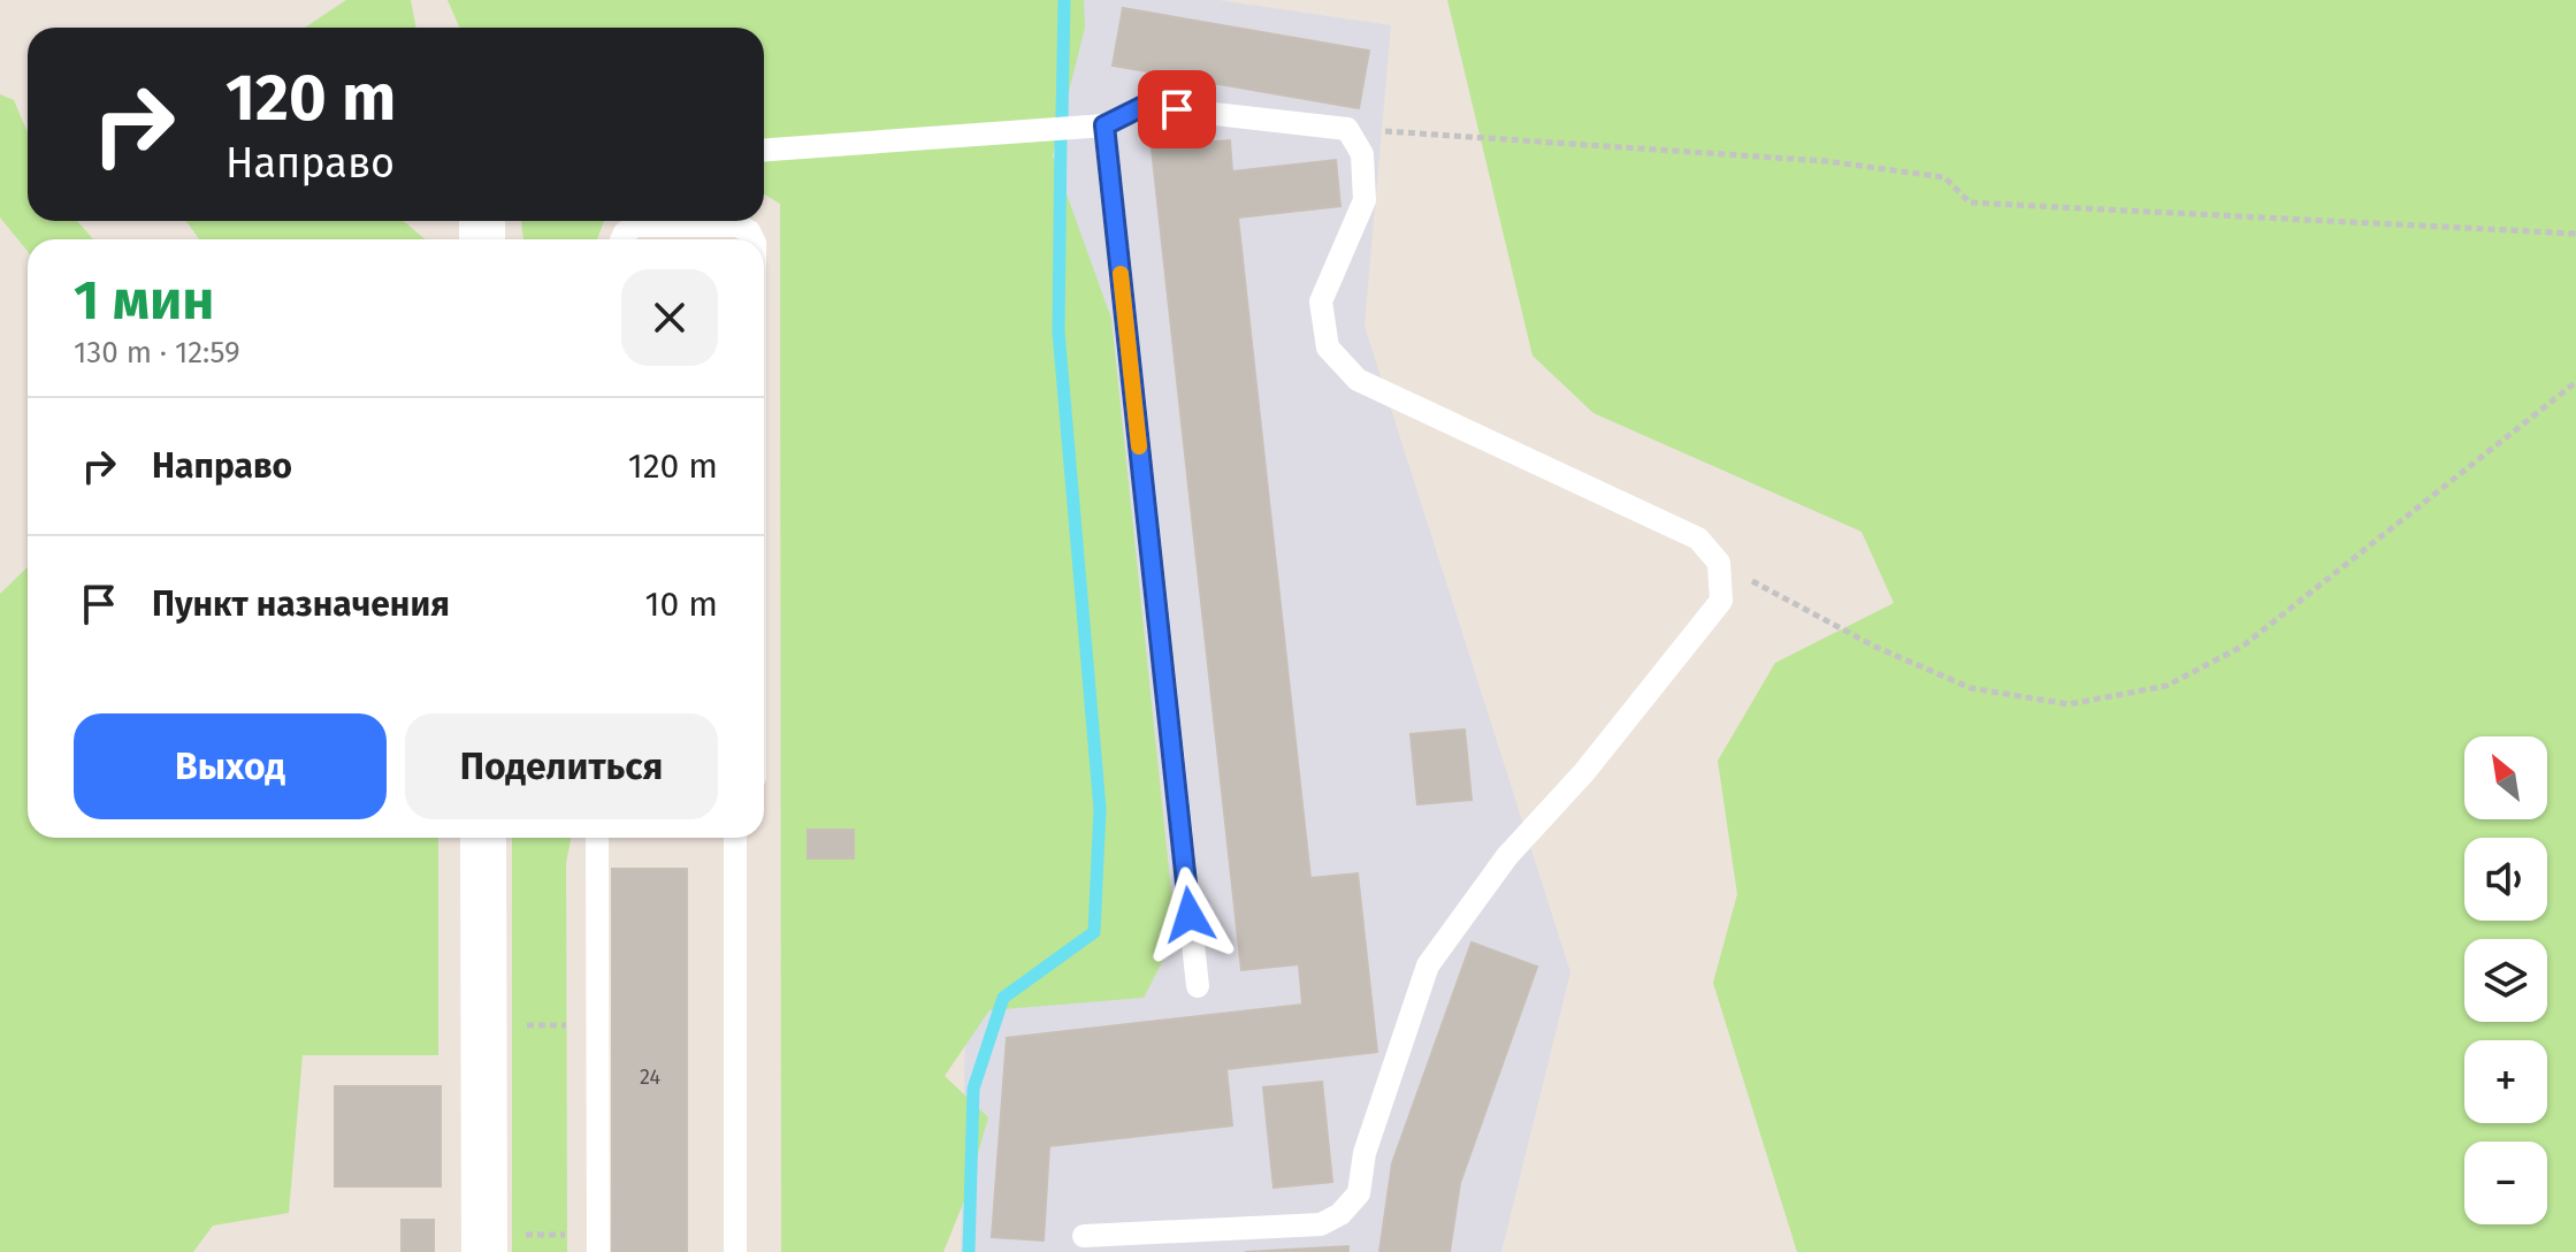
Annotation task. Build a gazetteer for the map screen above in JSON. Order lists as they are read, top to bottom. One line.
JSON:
{"house_numbers":["24"],"north":"top left","page":{"turn":["120 m","Направо"],"heading":["1 мин","130 m · 12:59"],"list":[{"name":"Направо","value":"120 m"},{"name":"Пункт назначения","value":"10 m"}],"buttons":["Выход","Поделиться"],"map_buttons":["+","−"]}}
